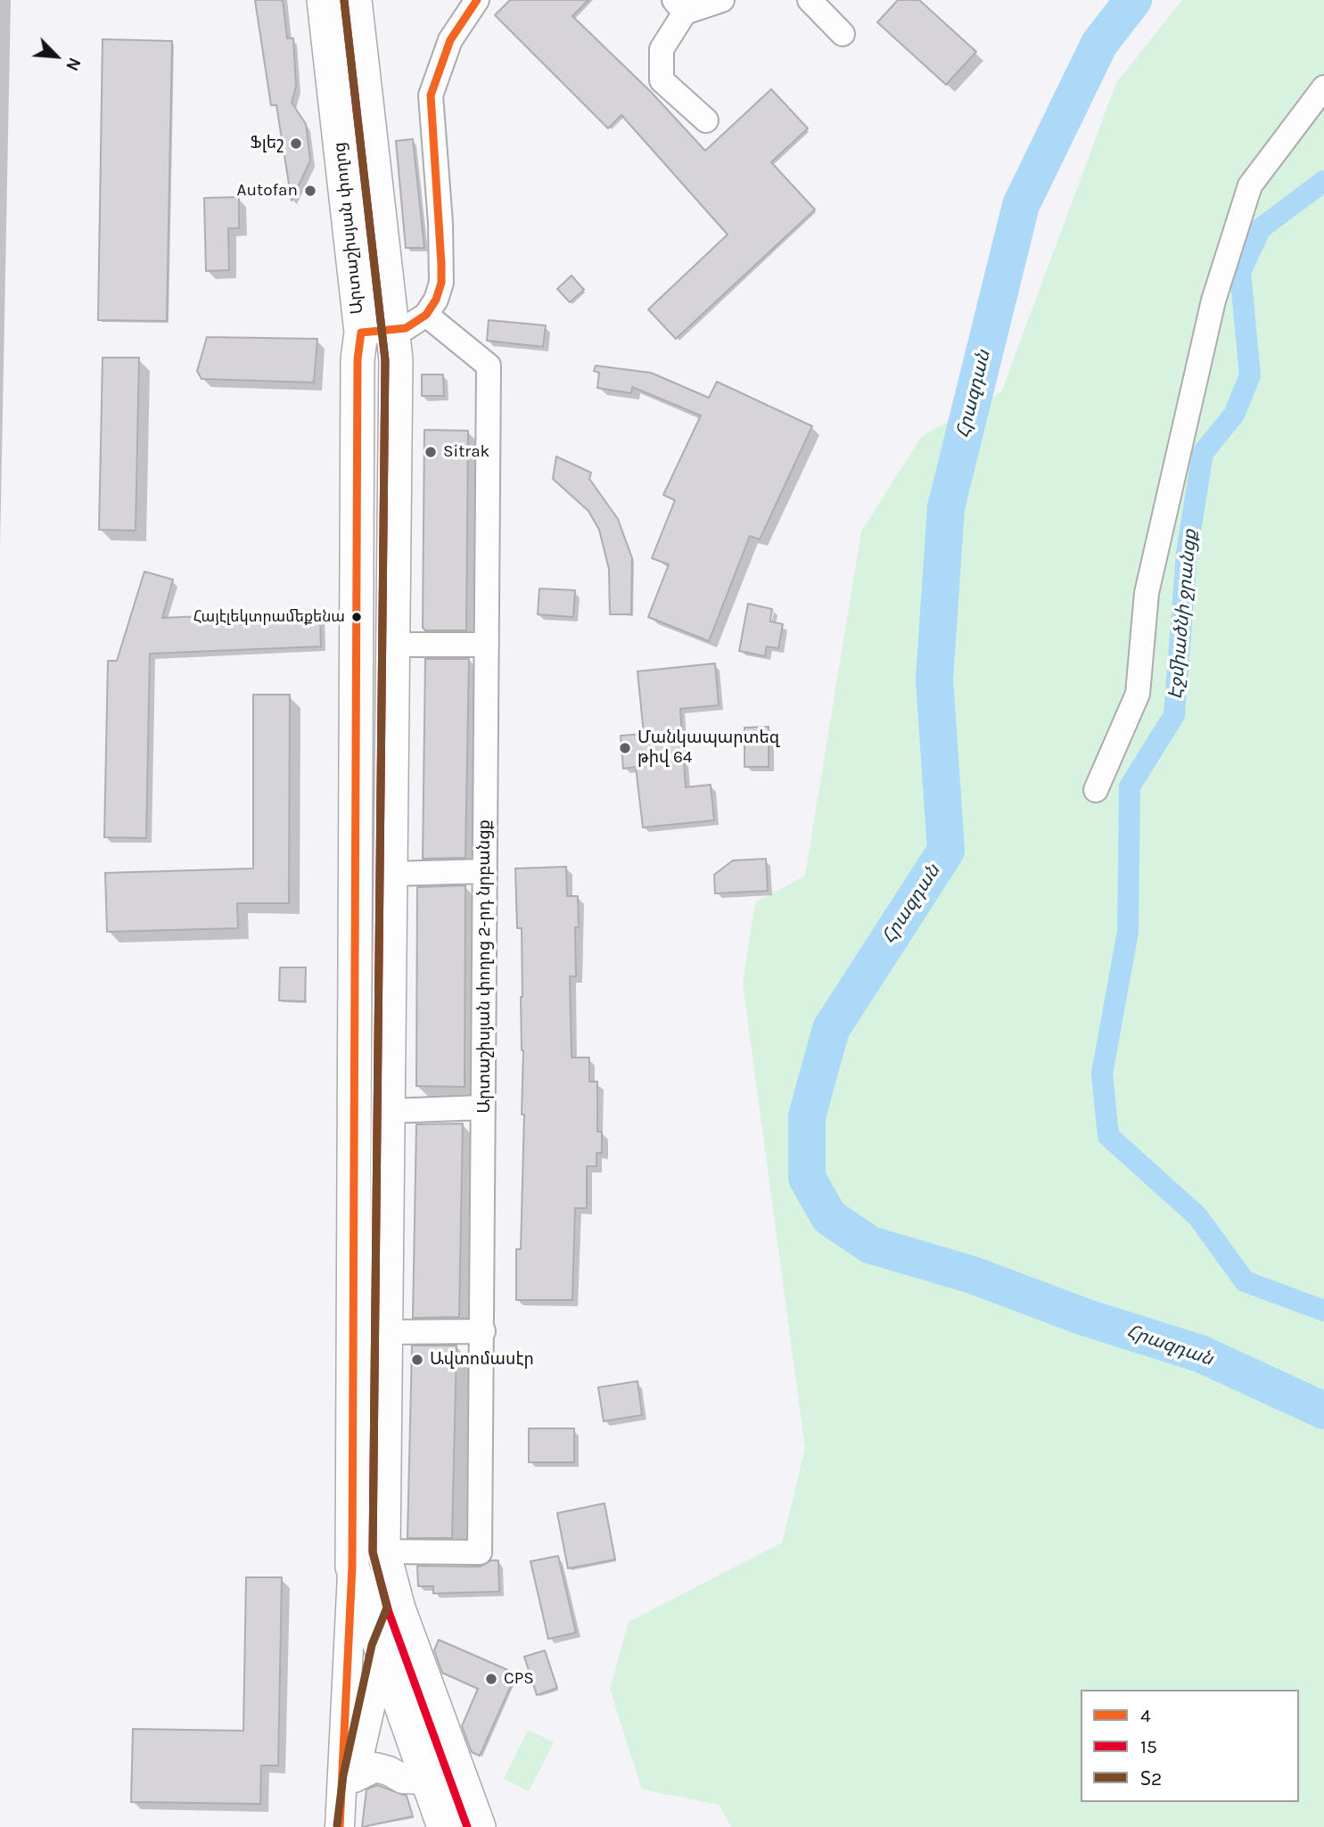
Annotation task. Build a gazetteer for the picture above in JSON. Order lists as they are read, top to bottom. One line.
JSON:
{"streets":{"main road":["Արտաշիսյան փողոց"],"street":["Արտաշիսյան փողոց 2-րդ նրբանցք"]},"crossings":[["Արտաշիսյան փողոց","Արտաշիսյան փողոց 2-րդ նրբանցք"]],"water":["Հրազդան","Էջմիածնի ջրանցք"],"places":["Ֆլեշ","Autofan","Sitrak","Հայէլեկտրամեքենա","Մանկապարտեզ թիվ 64","Ավտոմասէր","CPS"],"lines":["transit line 4","transit line 15","transit line Տ2"],"legend":["4","15","Տ2"],"north":"bottom right"}
